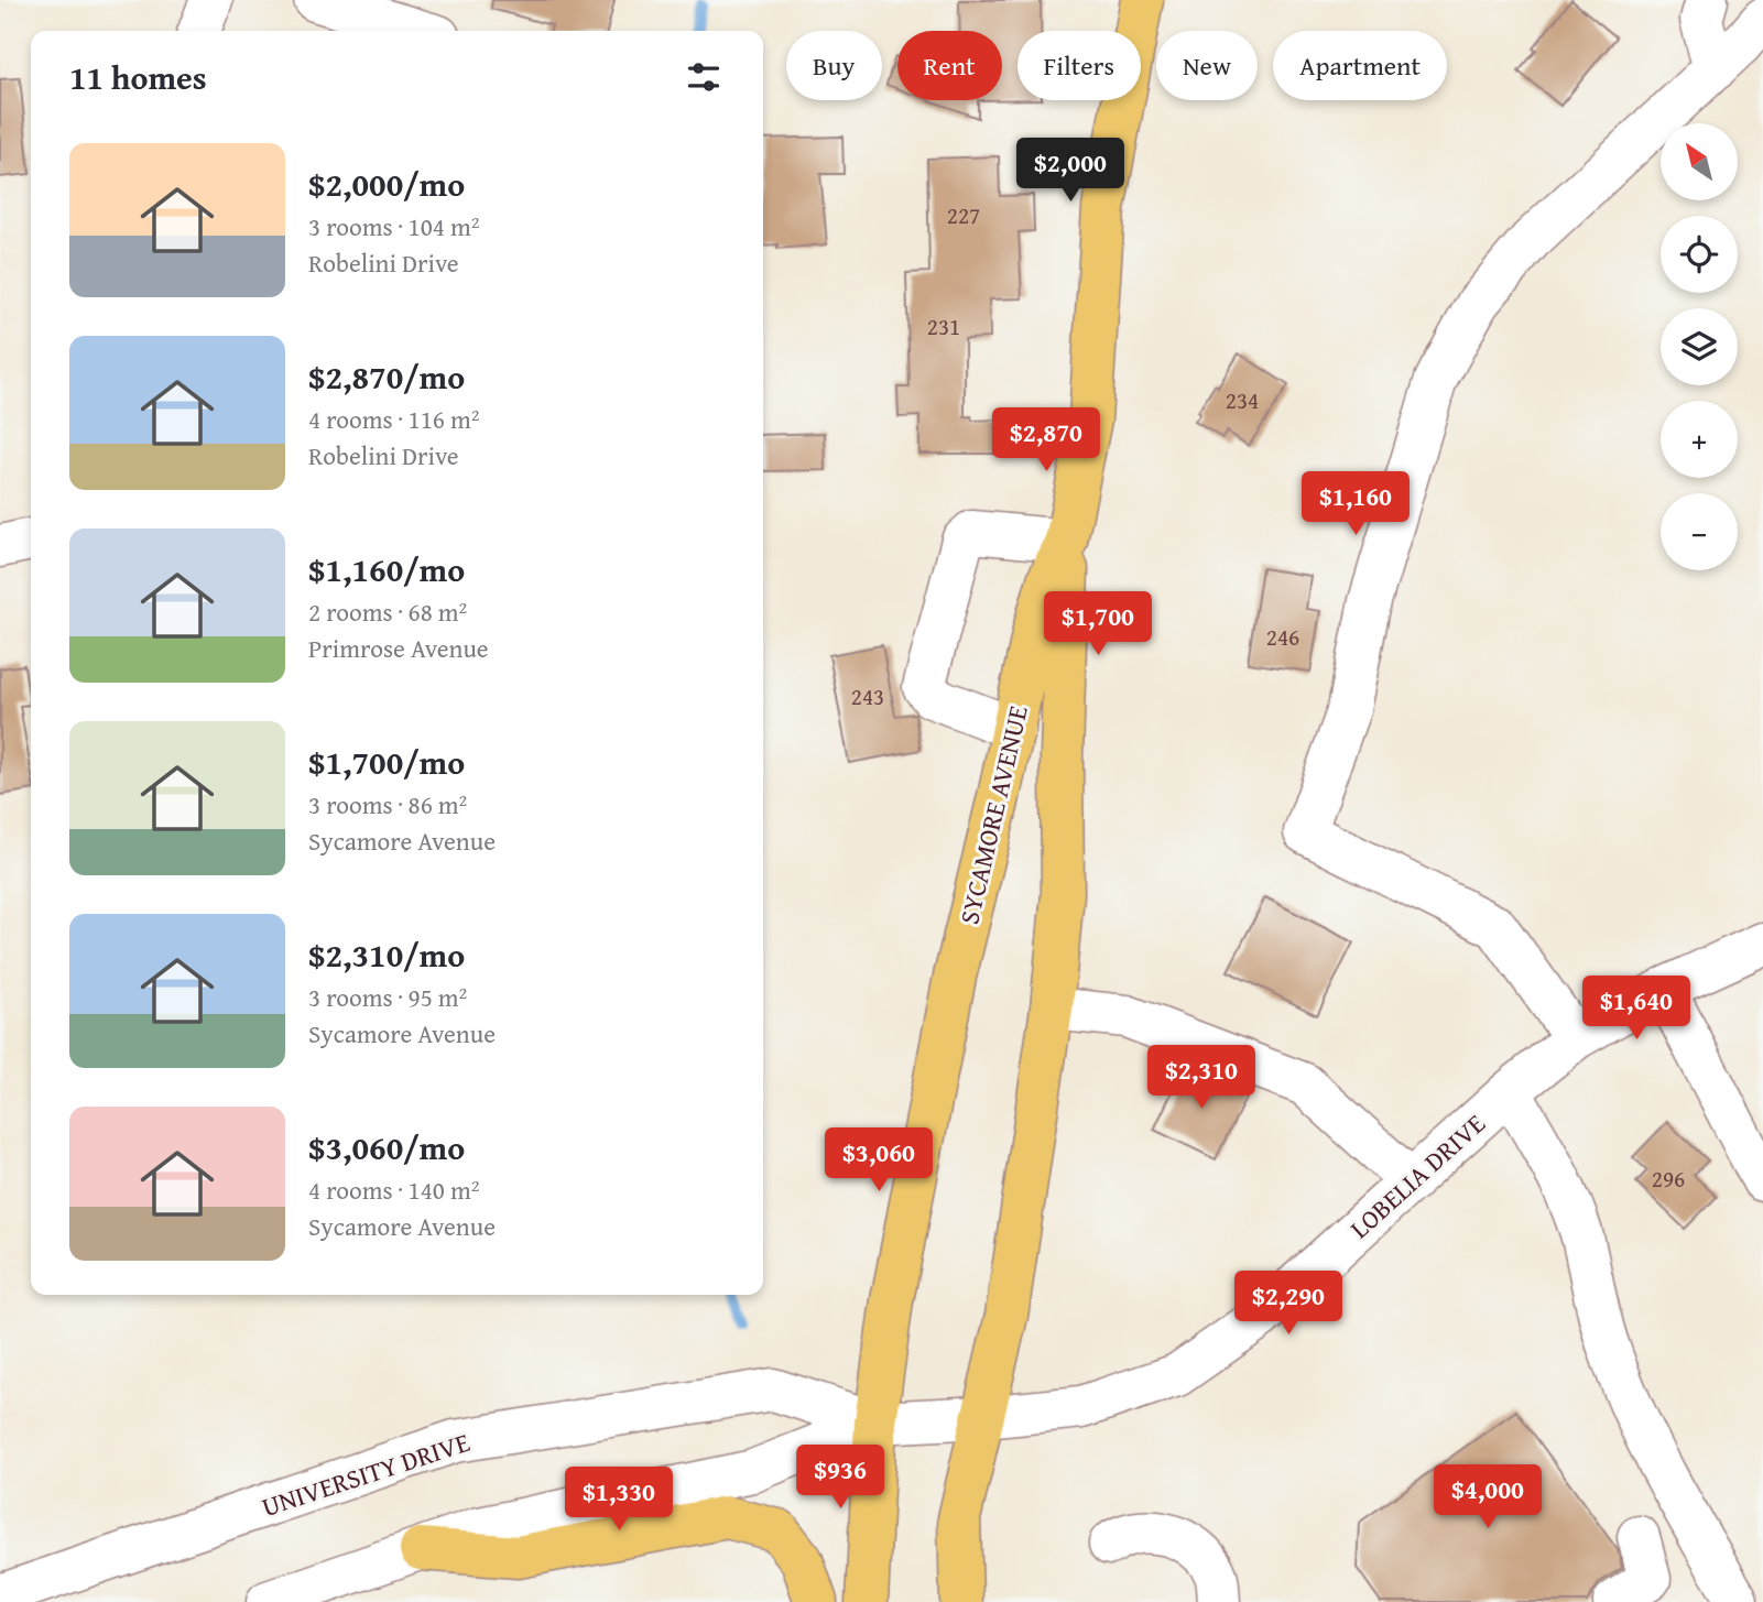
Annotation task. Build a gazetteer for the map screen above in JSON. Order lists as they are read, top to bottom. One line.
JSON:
{"streets":{"main road":["SYCAMORE AVENUE"],"street":["LOBELIA DRIVE","UNIVERSITY DRIVE"]},"crossings":[["SYCAMORE AVENUE","LOBELIA DRIVE"],["SYCAMORE AVENUE","UNIVERSITY DRIVE"],["LOBELIA DRIVE","UNIVERSITY DRIVE"]],"house_numbers":["227","231","234","246","243","296"],"north":"top left","page":{"chip":["Buy","Rent","Filters","New","Apartment"],"heading":"11 homes","map_buttons":["+","−"],"list":[{"name":"$2,000/mo","note":"3 rooms · 104 m² · Robelini Drive"},{"name":"$2,870/mo","note":"4 rooms · 116 m² · Robelini Drive"},{"name":"$1,160/mo","note":"2 rooms · 68 m² · Primrose Avenue"},{"name":"$1,700/mo","note":"3 rooms · 86 m² · Sycamore Avenue"},{"name":"$2,310/mo","note":"3 rooms · 95 m² · Sycamore Avenue"},{"name":"$3,060/mo","note":"4 rooms · 140 m² · Sycamore Avenue"}],"price":["$2,000","$2,870","$1,160","$1,700","$1,640","$2,310","$3,060","$2,290","$936","$4,000","$1,330"]}}
